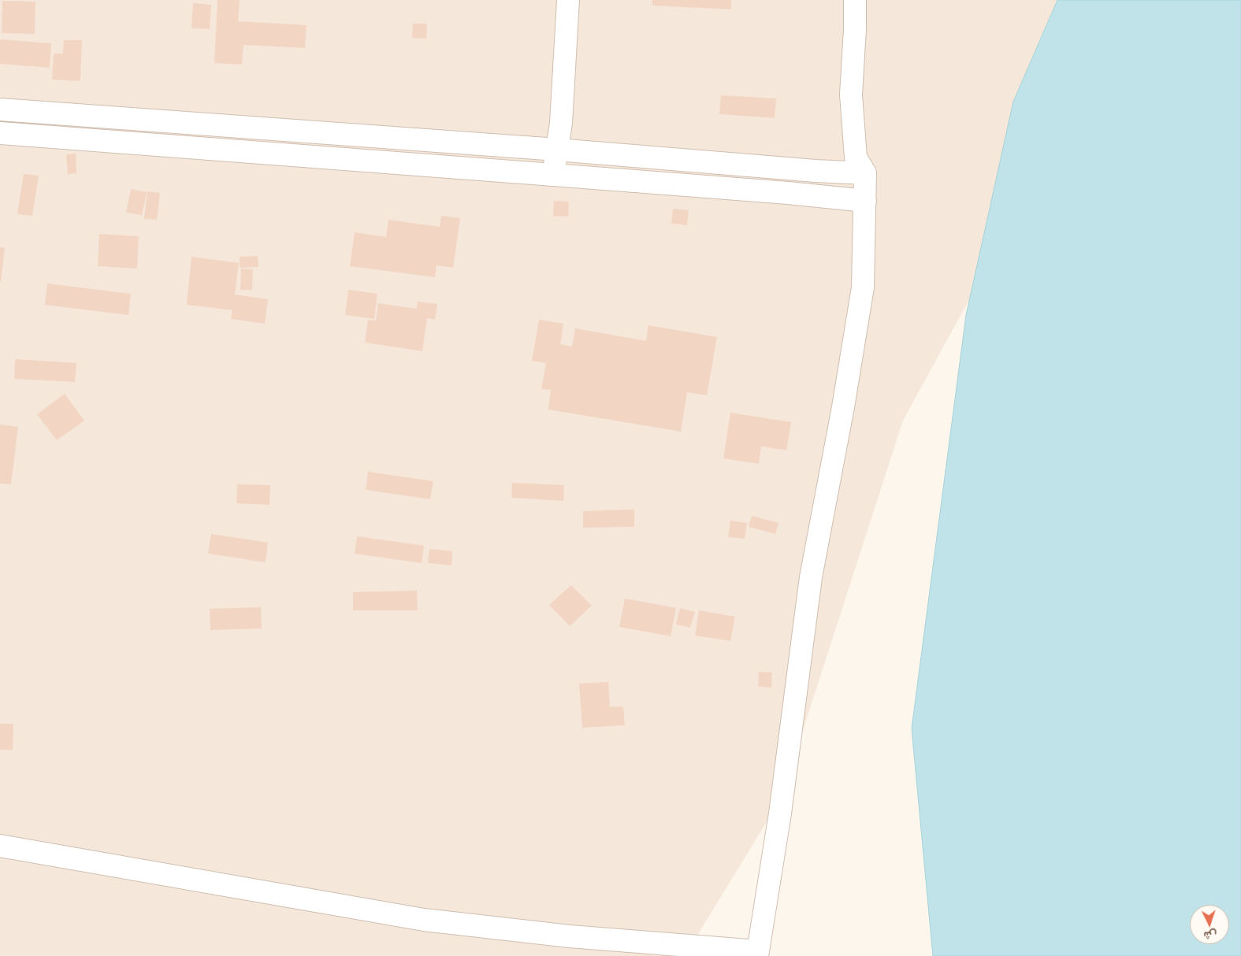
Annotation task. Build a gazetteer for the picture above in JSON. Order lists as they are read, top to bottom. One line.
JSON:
{"north":"bottom"}
